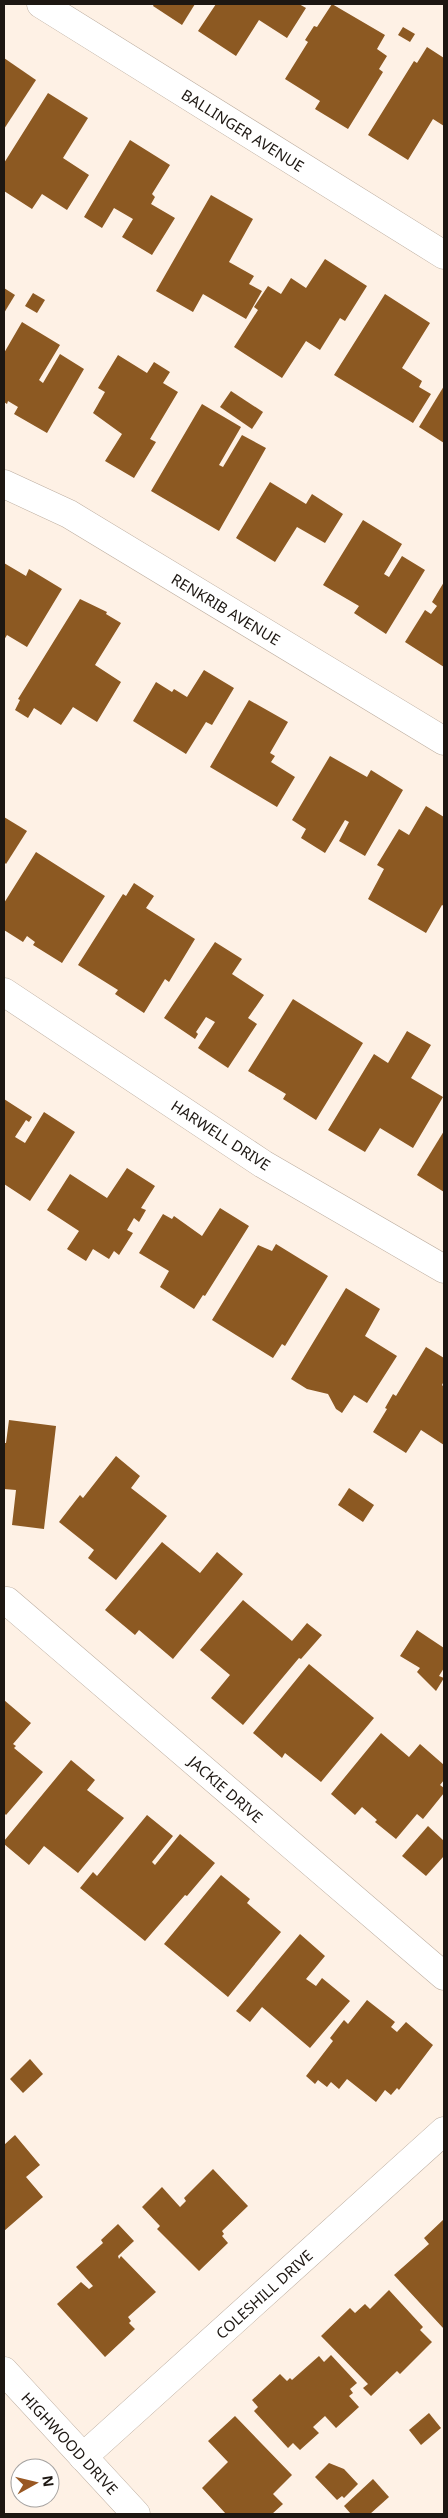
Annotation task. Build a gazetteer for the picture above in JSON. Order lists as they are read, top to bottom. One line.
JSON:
{"streets":{"street":["BALLINGER AVENUE","RENKRIB AVENUE","HARWELL DRIVE","JACKIE DRIVE","COLESHILL DRIVE","HIGHWOOD DRIVE"]},"crossings":[["COLESHILL DRIVE","HIGHWOOD DRIVE"]],"north":"right"}
